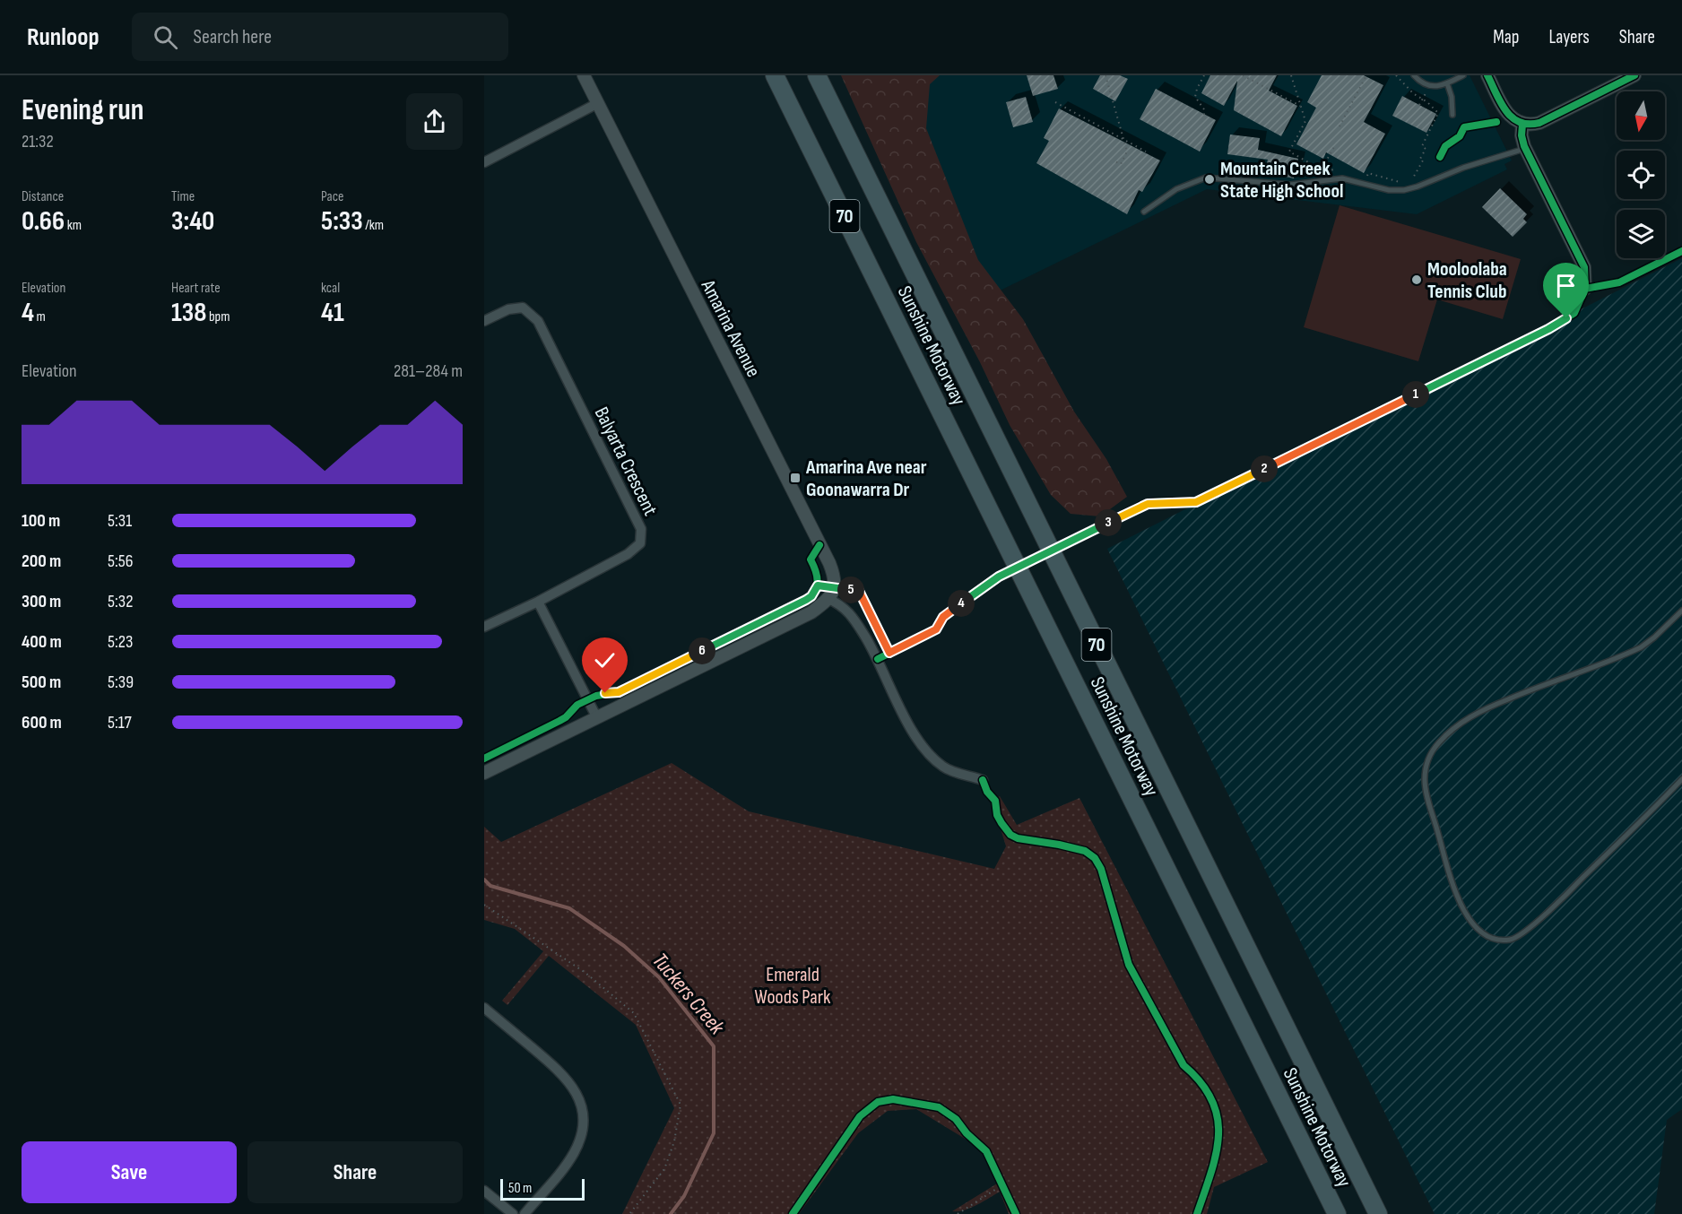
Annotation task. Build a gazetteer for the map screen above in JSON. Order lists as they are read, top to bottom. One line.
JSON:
{"streets":{"highway":["70","Sunshine Motorway"],"street":["Amarina Avenue","Balyarta Crescent"]},"water":["Tuckers Creek"],"parks":["Emerald Woods Park"],"places":{"other":["Mountain Creek State High School","Mooloolaba Tennis Club"],"transit":["Amarina Ave near Goonawarra Dr"]},"scale_bar":"50 m","north":"bottom","page":{"header":"Runloop","search":"Search here","nav":["Map","Layers","Share"],"heading":["Evening run","21:32"],"stats":[["Distance","0.66 km"],["Time","3:40"],["Pace","5:33 /km"],["Elevation","4 m"],["Heart rate","138 bpm"],["kcal","41"]],"chart":["Elevation","281–284 m"],"pins":["1","2","3","5","4","6"],"list":[{"name":"100 m","note":"5:31"},{"name":"200 m","note":"5:56"},{"name":"300 m","note":"5:32"},{"name":"400 m","note":"5:23"},{"name":"500 m","note":"5:39"},{"name":"600 m","note":"5:17"}],"buttons":["Save","Share"],"scale":"50 m"}}
